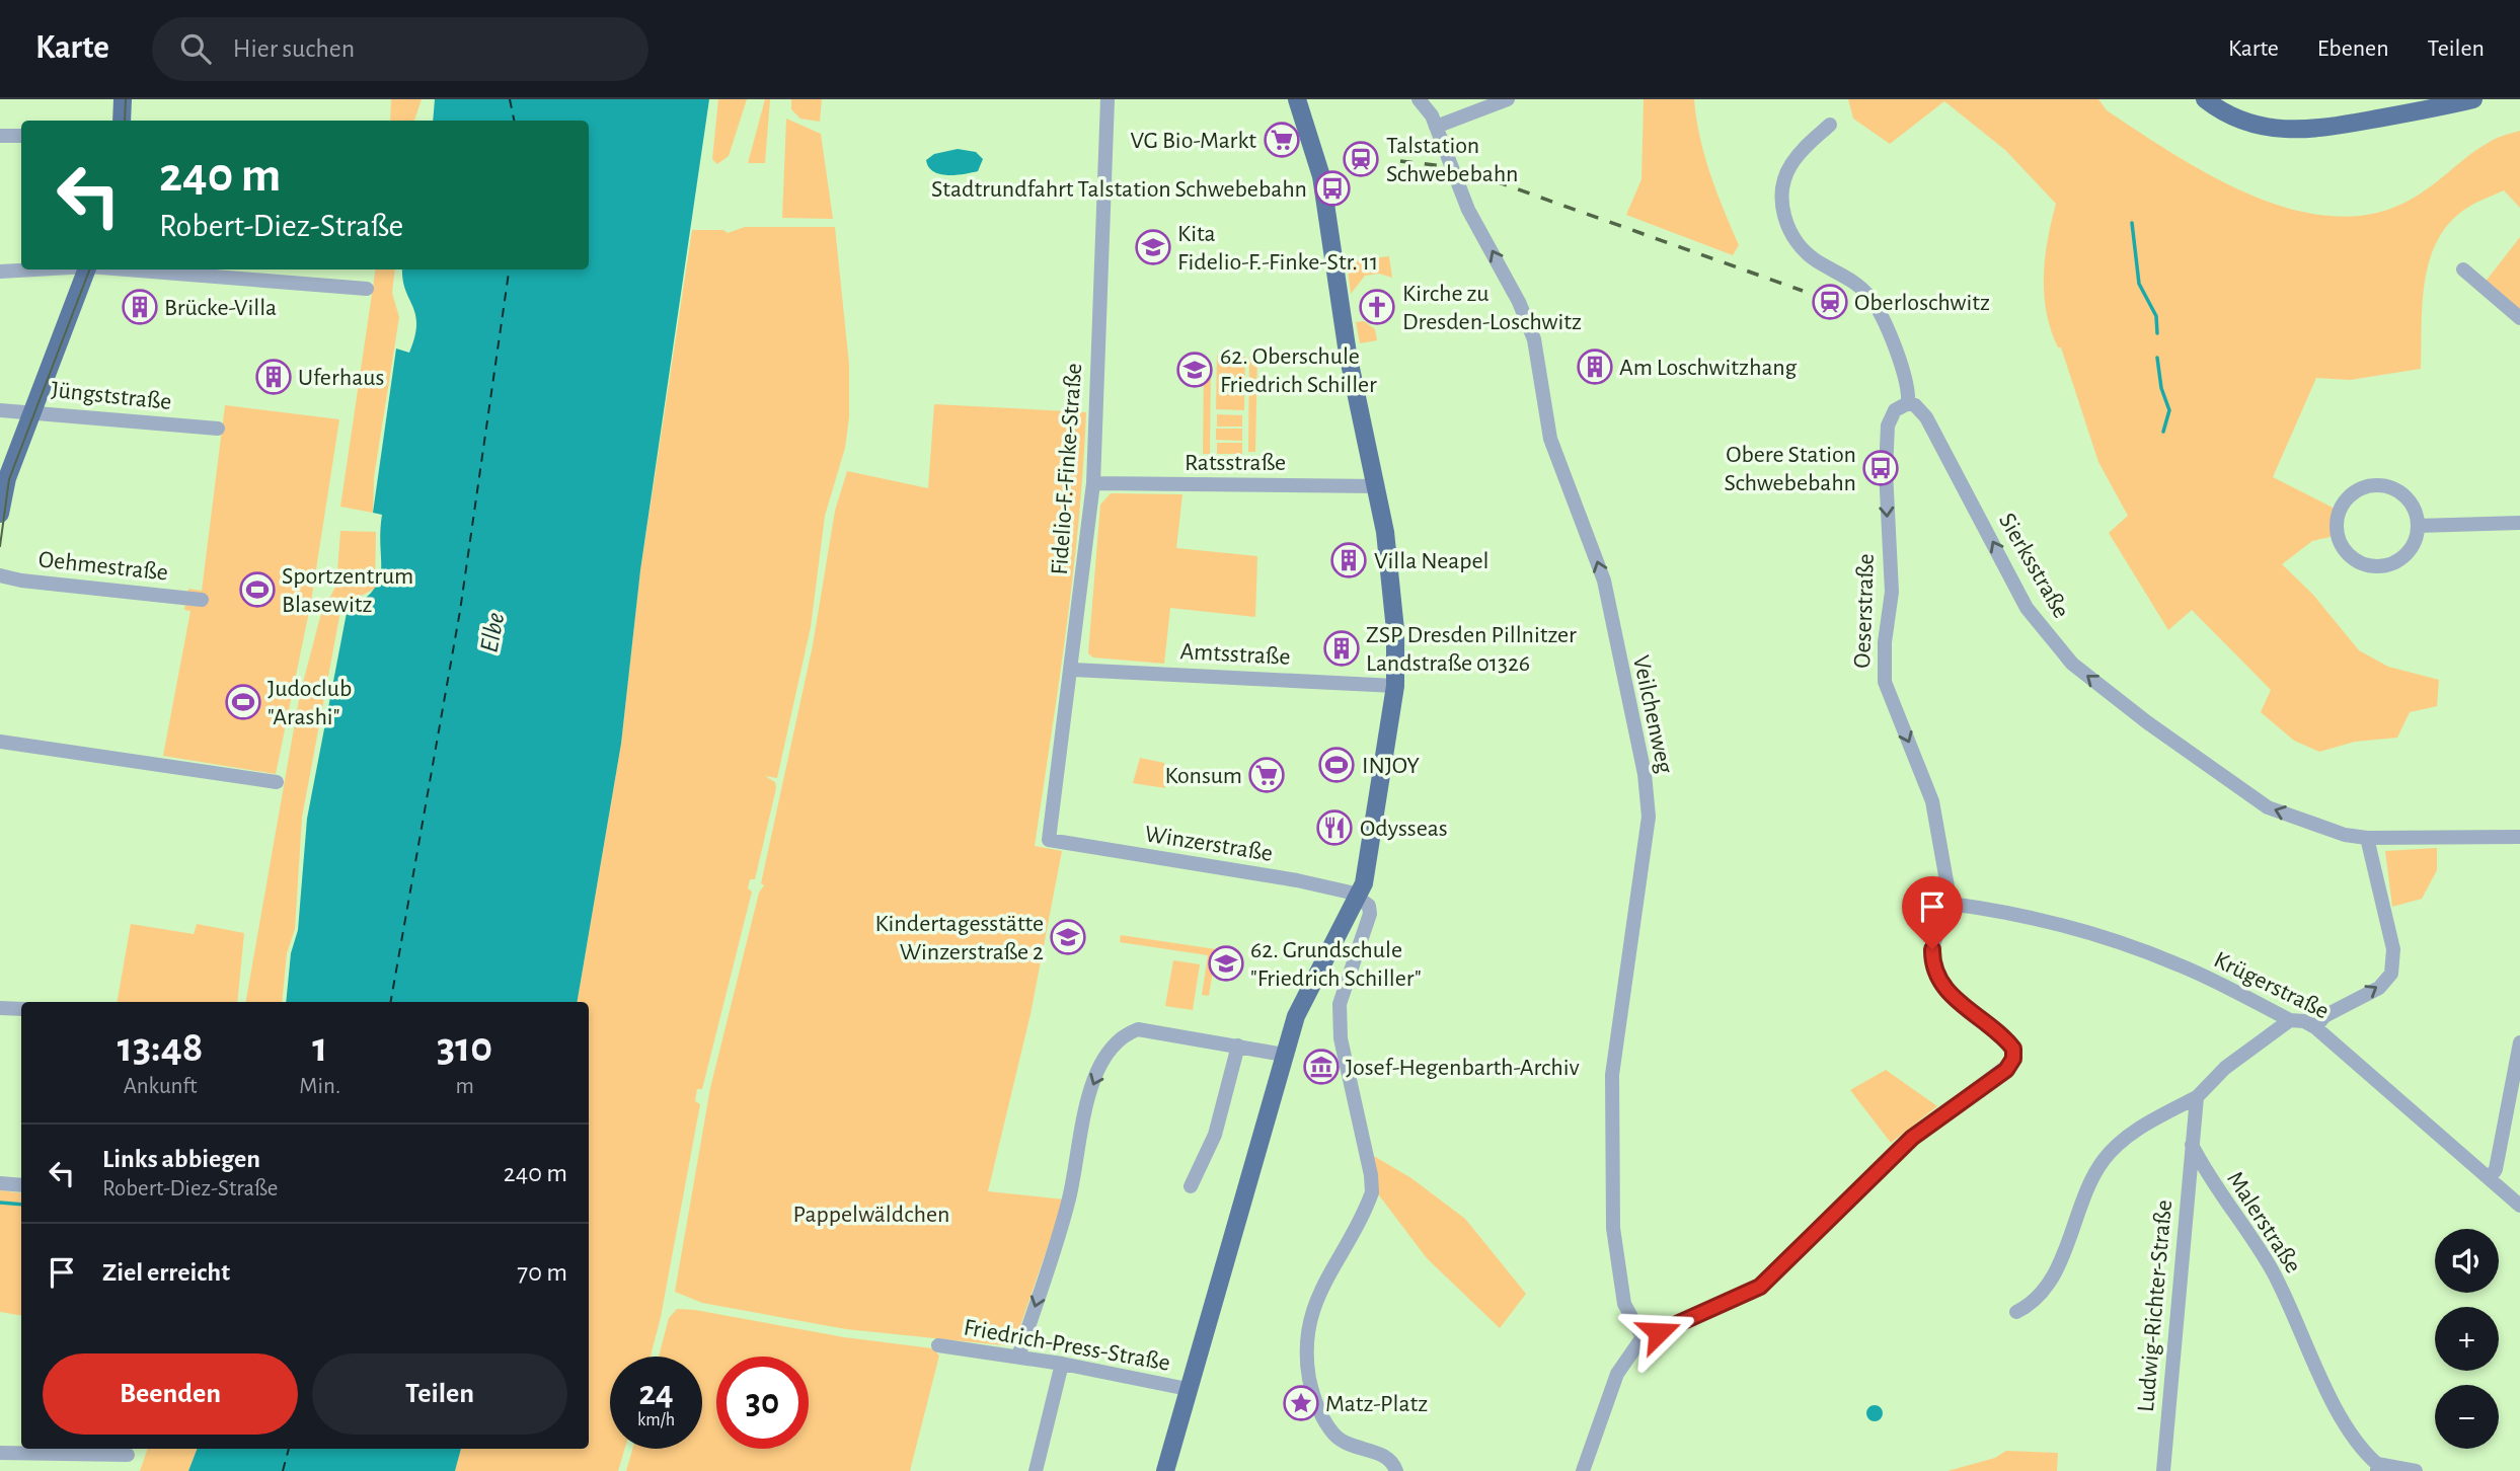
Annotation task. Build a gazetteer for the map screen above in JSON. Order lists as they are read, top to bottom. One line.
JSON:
{"streets":{"street":["Jüngststraße","Ratsstraße","Fidelio-F.-Finke-Straße","Oehmestraße","Sierksstraße","Oeserstraße","Amtsstraße","Veilchenweg","Winzerstraße","Krügerstraße","Malerstraße","Ludwig-Richter-Straße","Friedrich-Press-Straße"]},"crossings":[["Ratsstraße","Fidelio-F.-Finke-Straße"],["Fidelio-F.-Finke-Straße","Amtsstraße"],["Fidelio-F.-Finke-Straße","Winzerstraße"],["Sierksstraße","Oeserstraße"],["Oeserstraße","Krügerstraße"],["Malerstraße","Ludwig-Richter-Straße"]],"one_way":["Sierksstraße","Oeserstraße","Veilchenweg"],"water":["Elbe"],"parks":["Pappelwäldchen"],"places":{"supermarket":["VG Bio-Markt","Konsum"],"station":["Talstation Schwebebahn","Oberloschwitz"],"bus stop":["Stadtrundfahrt Talstation Schwebebahn","Obere Station Schwebebahn"],"school or university":["Kita Fidelio-F.-Finke-Str. 11","62. Oberschule Friedrich Schiller","Kindertagesstätte Winzerstraße 2","62. Grundschule \"Friedrich Schiller\""],"building":["Brücke-Villa","Am Loschwitzhang","Uferhaus","Villa Neapel","ZSP Dresden Pillnitzer Landstraße 01326"],"church":["Kirche zu Dresden-Loschwitz"],"sports":["Sportzentrum Blasewitz","Judoclub \"Arashi\"","INJOY"],"restaurant":["Odysseas"],"museum":["Josef-Hegenbarth-Archiv"],"place":["Matz-Platz"]},"page":{"header":"Karte","search":"Hier suchen","nav":["Karte","Ebenen","Teilen"],"turn":["240 m","Robert-Diez-Straße"],"eta":["13:48","Ankunft","1","Min.","310","m"],"list":[{"name":"Links abbiegen","note":"Robert-Diez-Straße","value":"240 m"},{"name":"Ziel erreicht","value":"70 m"}],"map_buttons":["+","−"],"buttons":["Beenden","Teilen"],"speed":"24 km/h","limit":"30"}}
